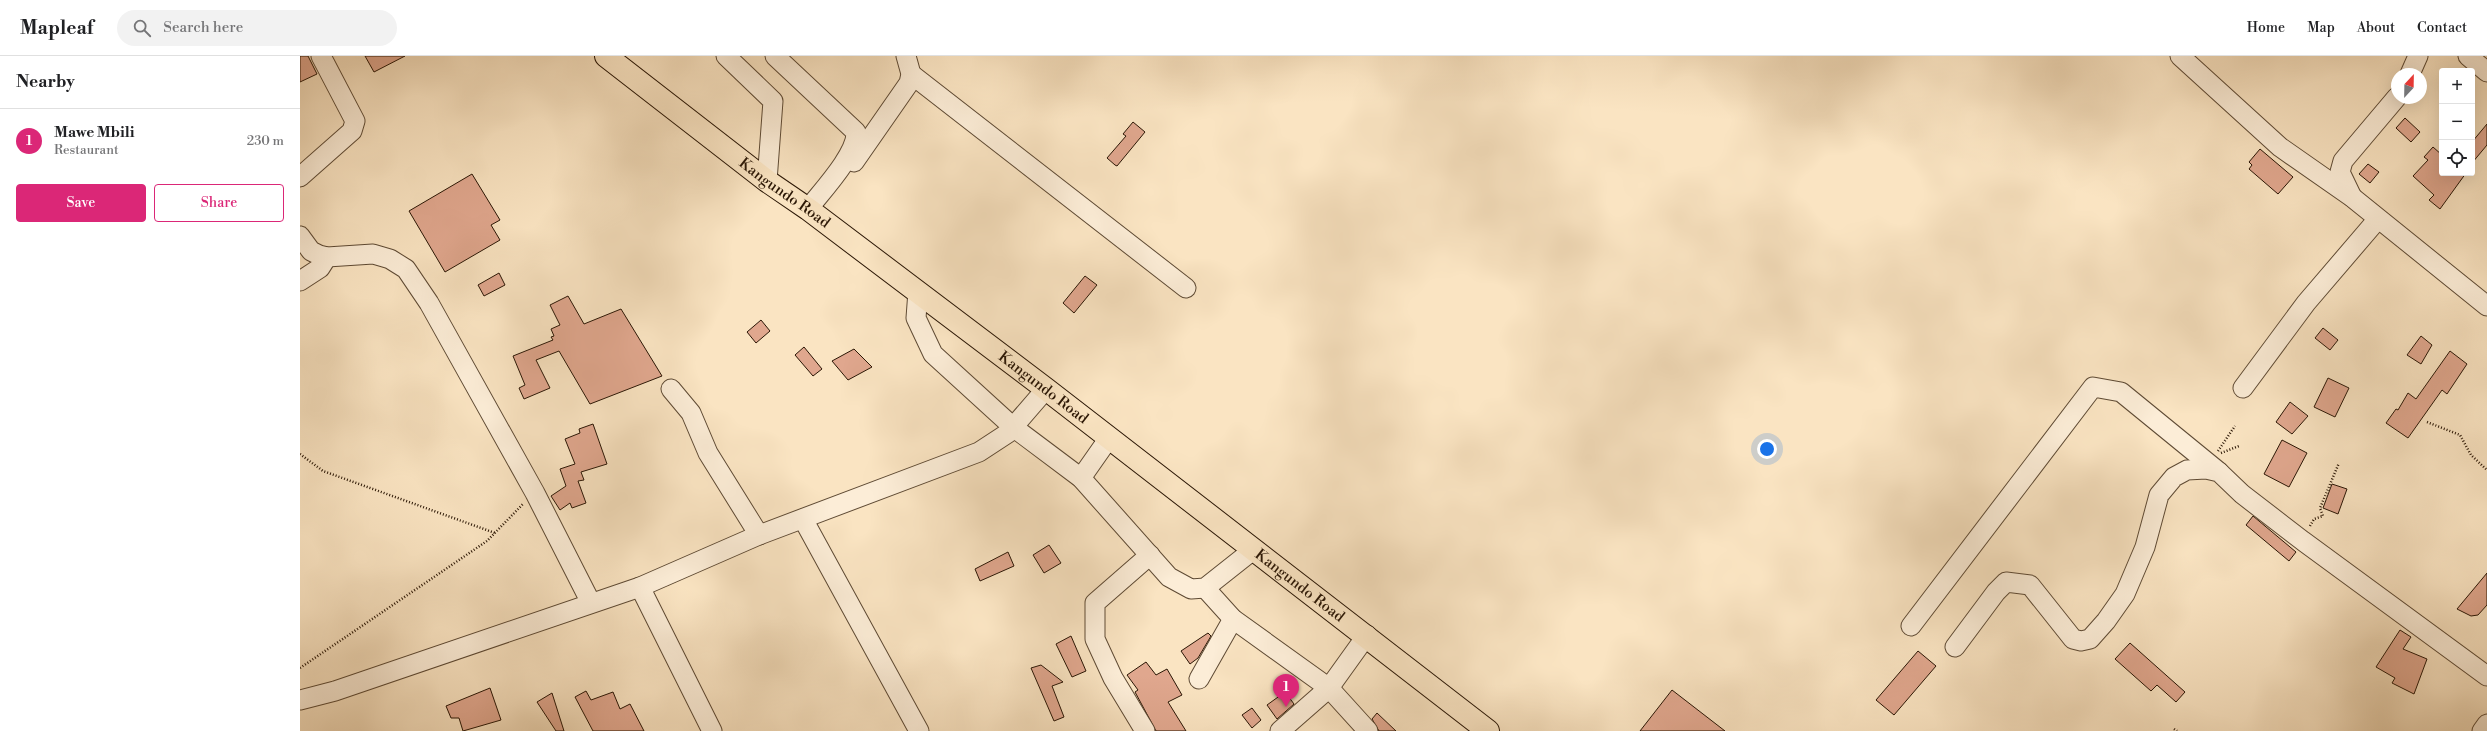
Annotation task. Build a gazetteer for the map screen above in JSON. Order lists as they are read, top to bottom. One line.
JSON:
{"streets":{"highway":["Kangundo Road"]},"north":"top","page":{"header":"Mapleaf","search":"Search here","nav":["Home","Map","About","Contact"],"heading":"Nearby","map_buttons":["+","−"],"list":[{"mark":"1","name":"Mawe Mbili","note":"Restaurant","value":"230 m"}],"buttons":["Save","Share"],"pins":"1"}}
